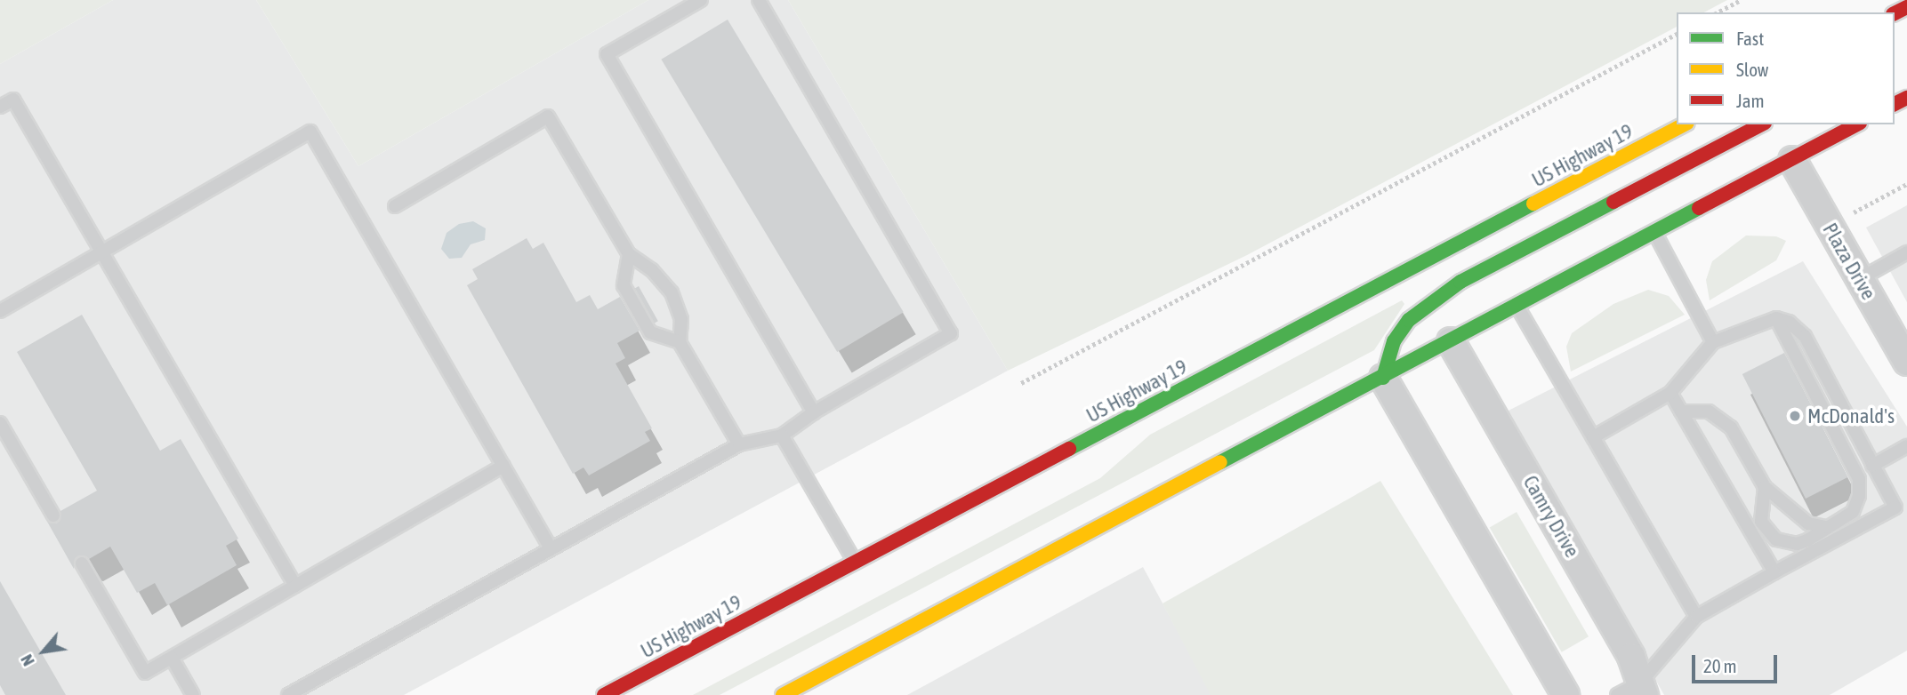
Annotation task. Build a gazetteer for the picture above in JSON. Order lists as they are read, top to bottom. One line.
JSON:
{"streets":{"highway":["US Highway 19"],"street":["Plaza Drive","Camry Drive"]},"places":["McDonald's"],"legend":["Fast","Slow","Jam"],"scale_bar":"20 m","north":"bottom left"}
